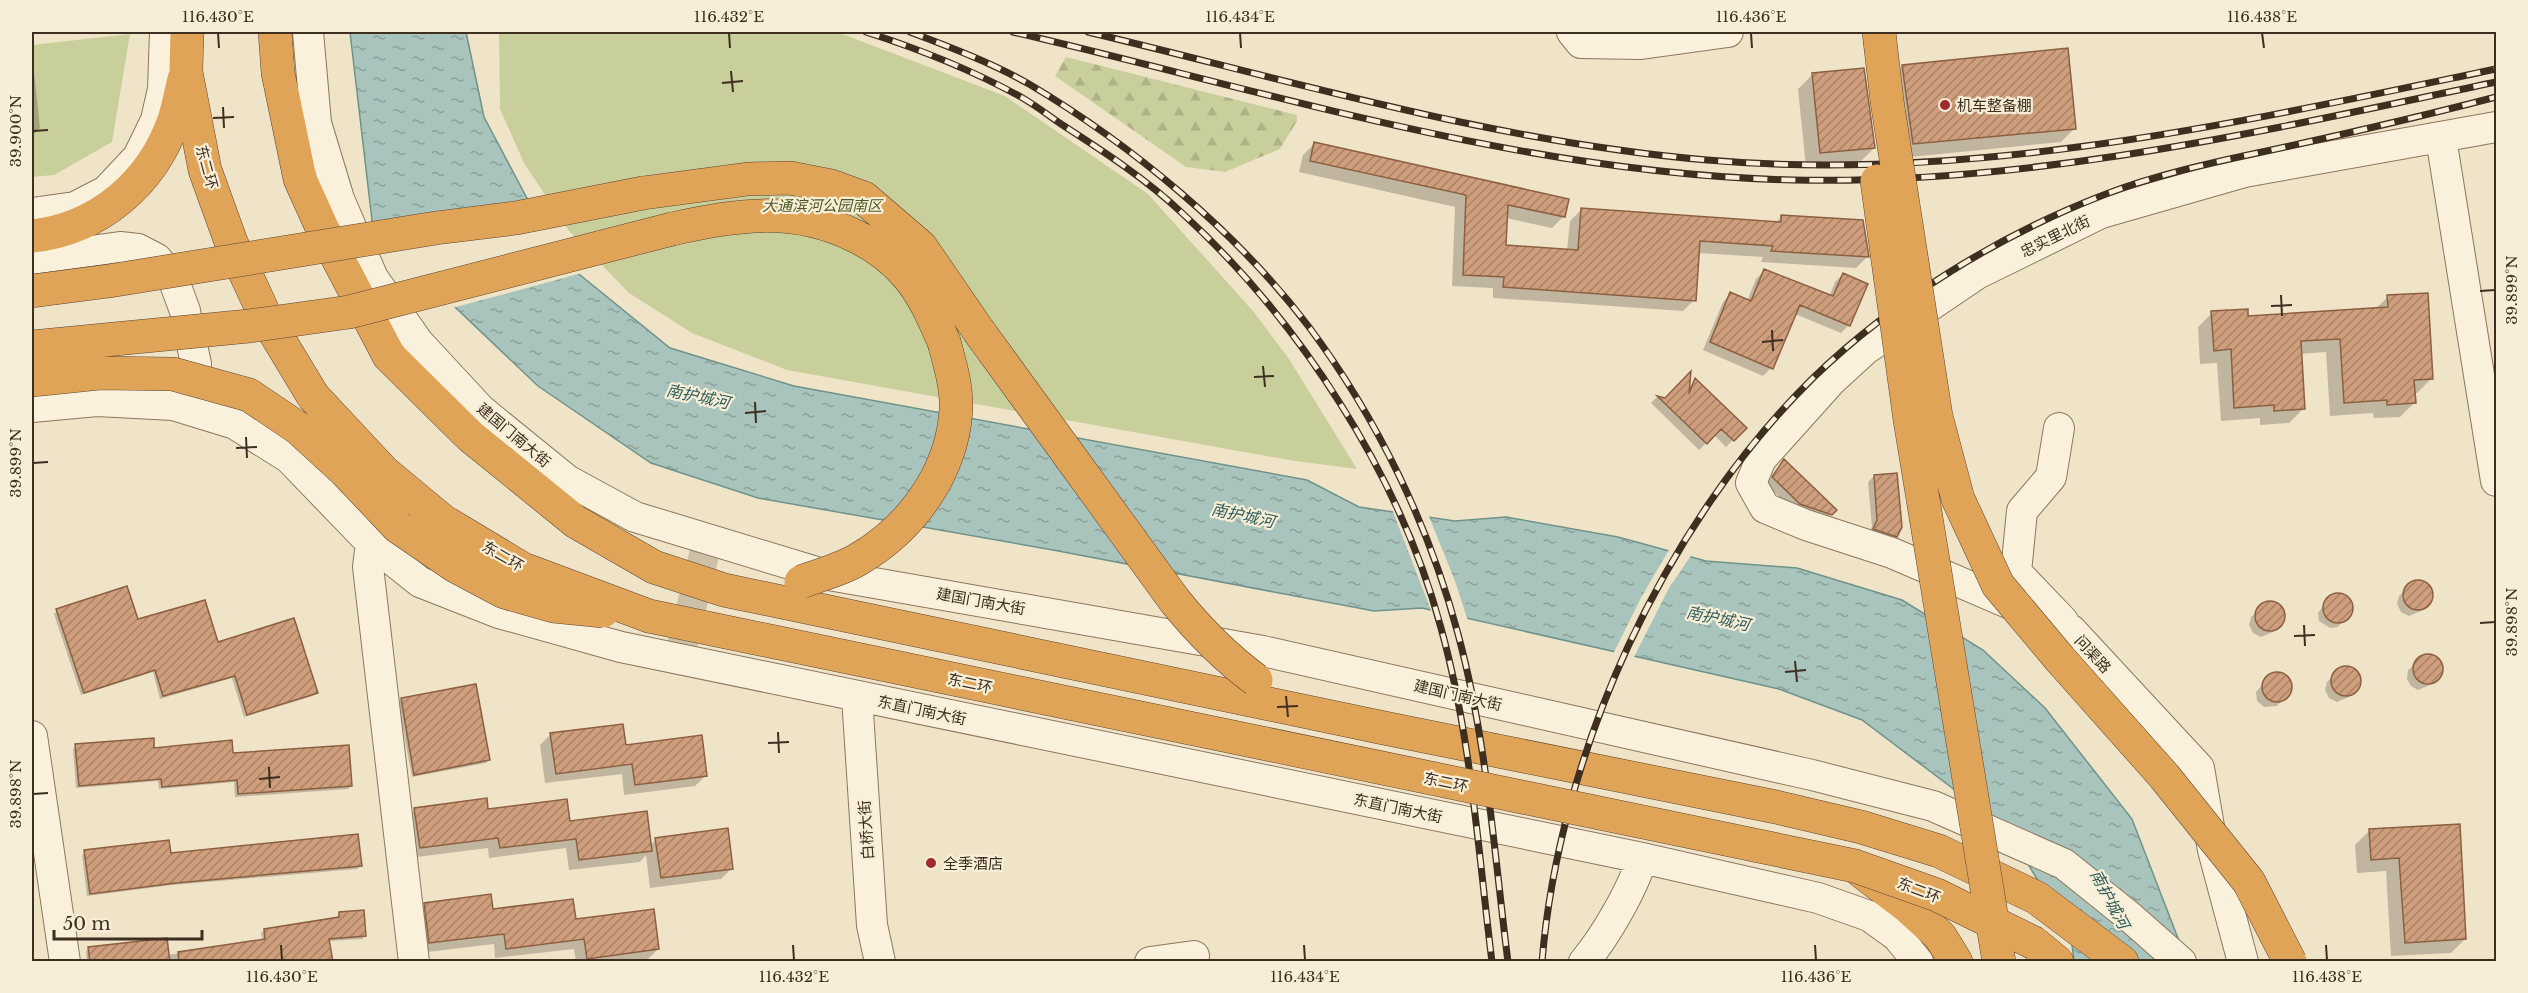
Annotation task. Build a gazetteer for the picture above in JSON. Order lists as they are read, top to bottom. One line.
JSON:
{"streets":{"highway":["东二环"],"street":["忠实里北街","建国门南大街","问渠路","东直门南大街","白桥大街"]},"crossings":[["忠实里北街","问渠路"],["东直门南大街","白桥大街"]],"water":["南护城河"],"parks":["大通滨河公园南区"],"places":["机车整备棚","全季酒店"],"scale_bar":"50 m","coordinates":["116.430°E","116.432°E","116.434°E","116.436°E","116.438°E","39.900°N","39.899°N","39.898°N"]}
